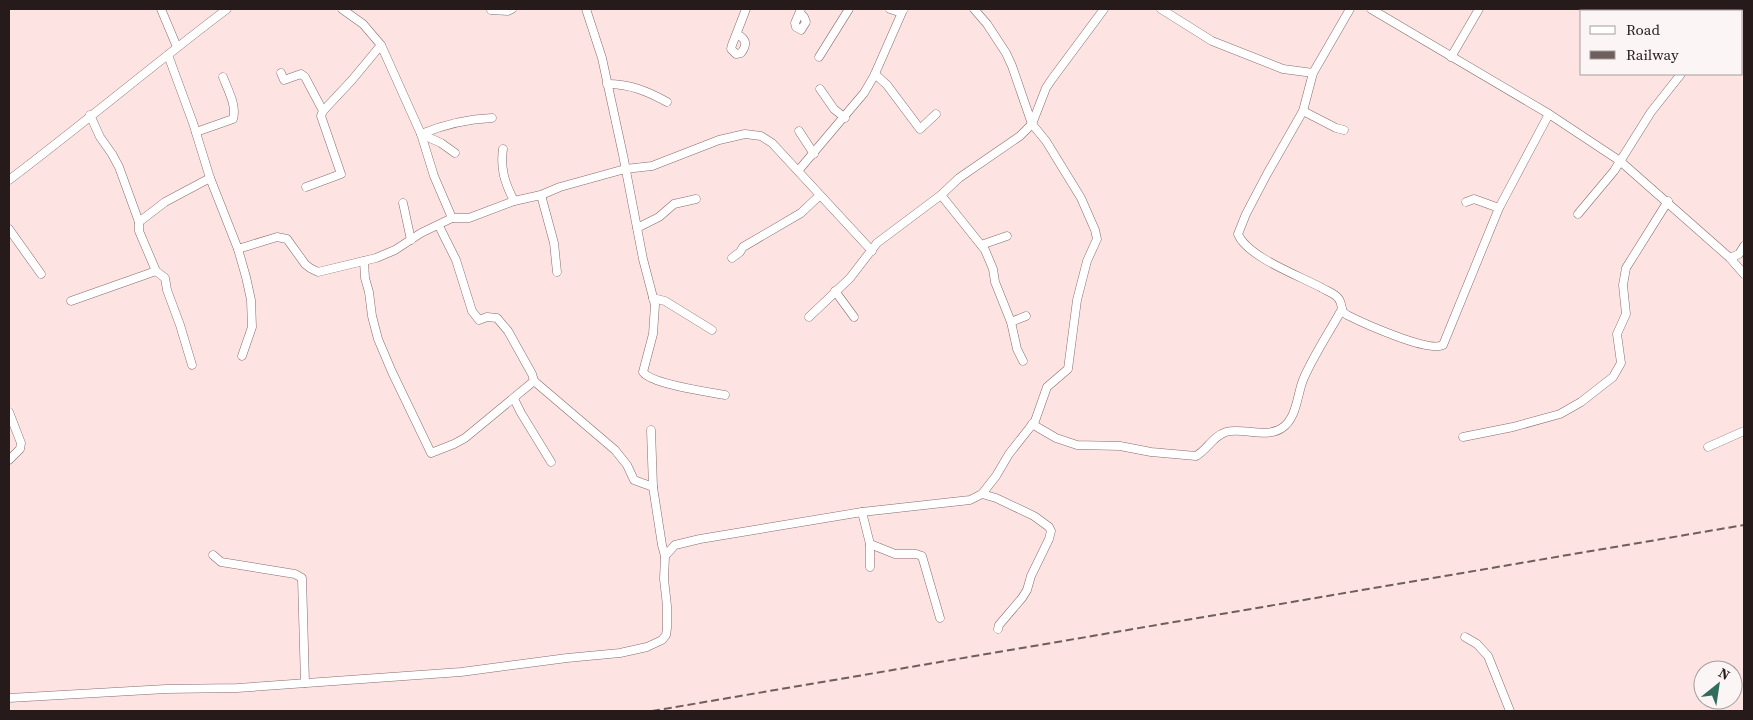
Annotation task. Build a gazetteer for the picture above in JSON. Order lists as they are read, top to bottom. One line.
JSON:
{"legend":["Road","Railway"],"north":"top right"}
